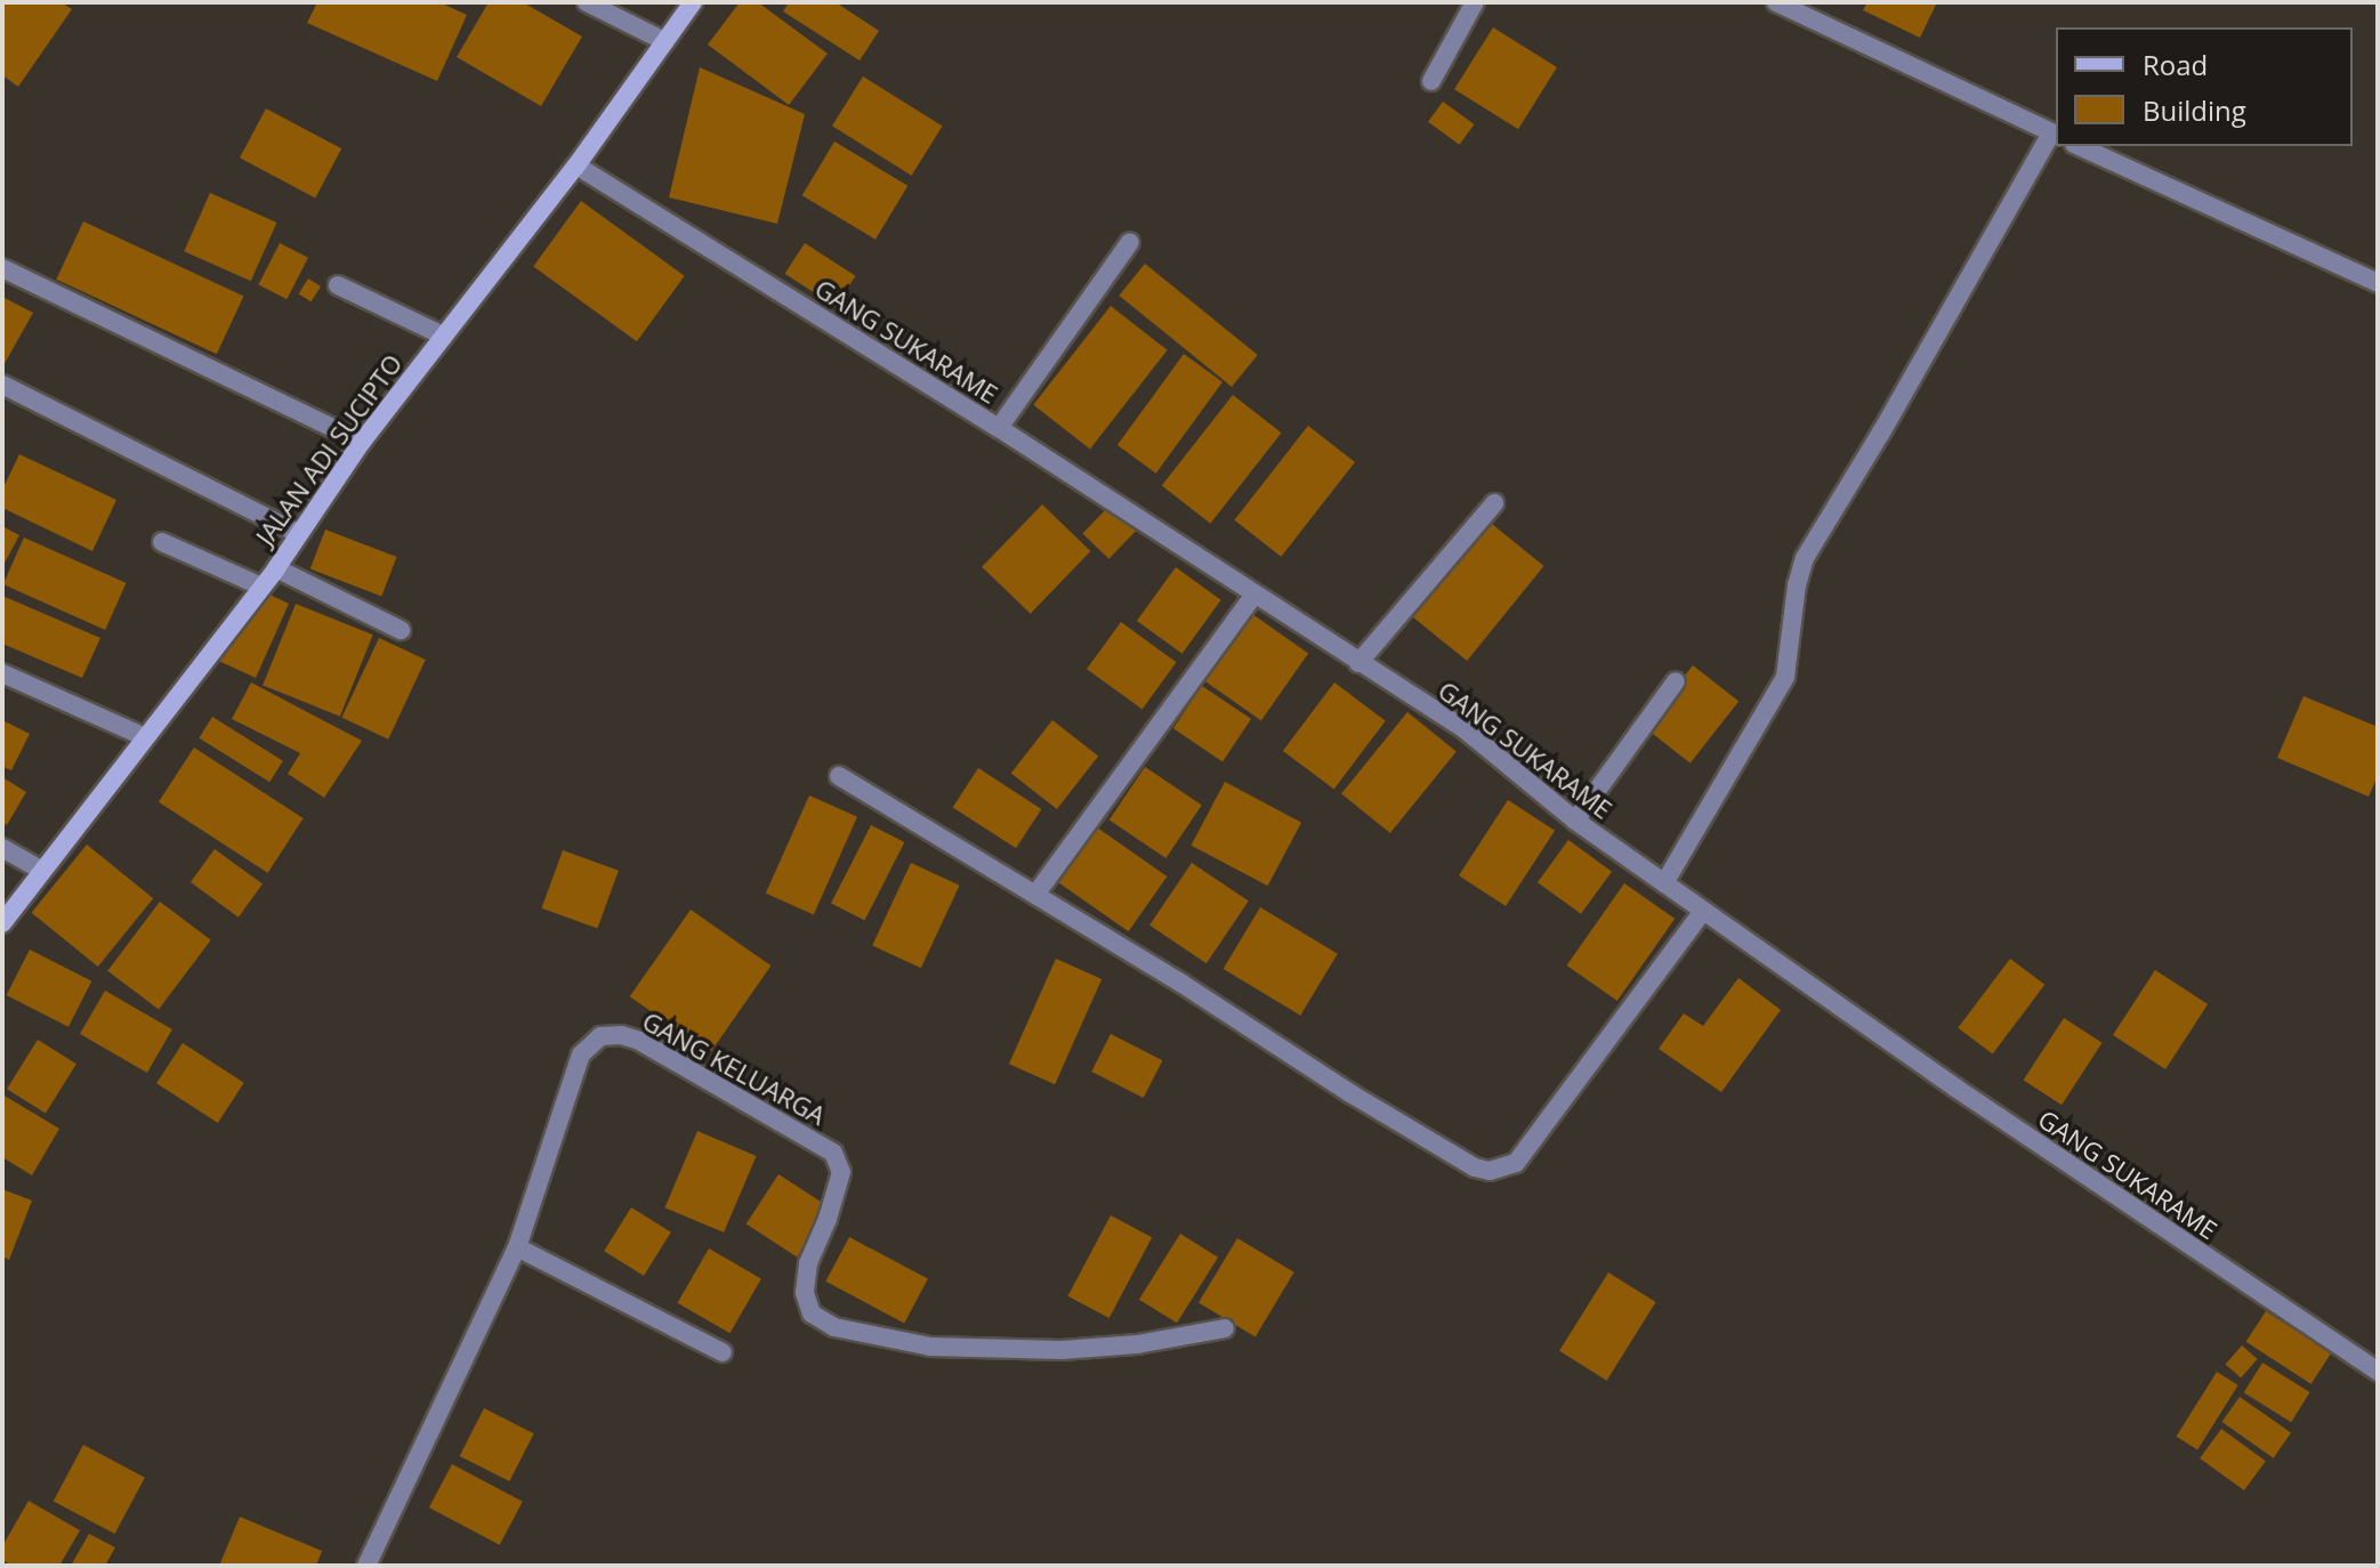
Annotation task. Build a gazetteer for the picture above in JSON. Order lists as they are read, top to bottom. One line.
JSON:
{"streets":{"street":["GANG SUKARAME","JALAN ADI SUCIPTO","GANG KELUARGA"]},"crossings":[["GANG SUKARAME","JALAN ADI SUCIPTO"]],"legend":["Road","Building"]}
